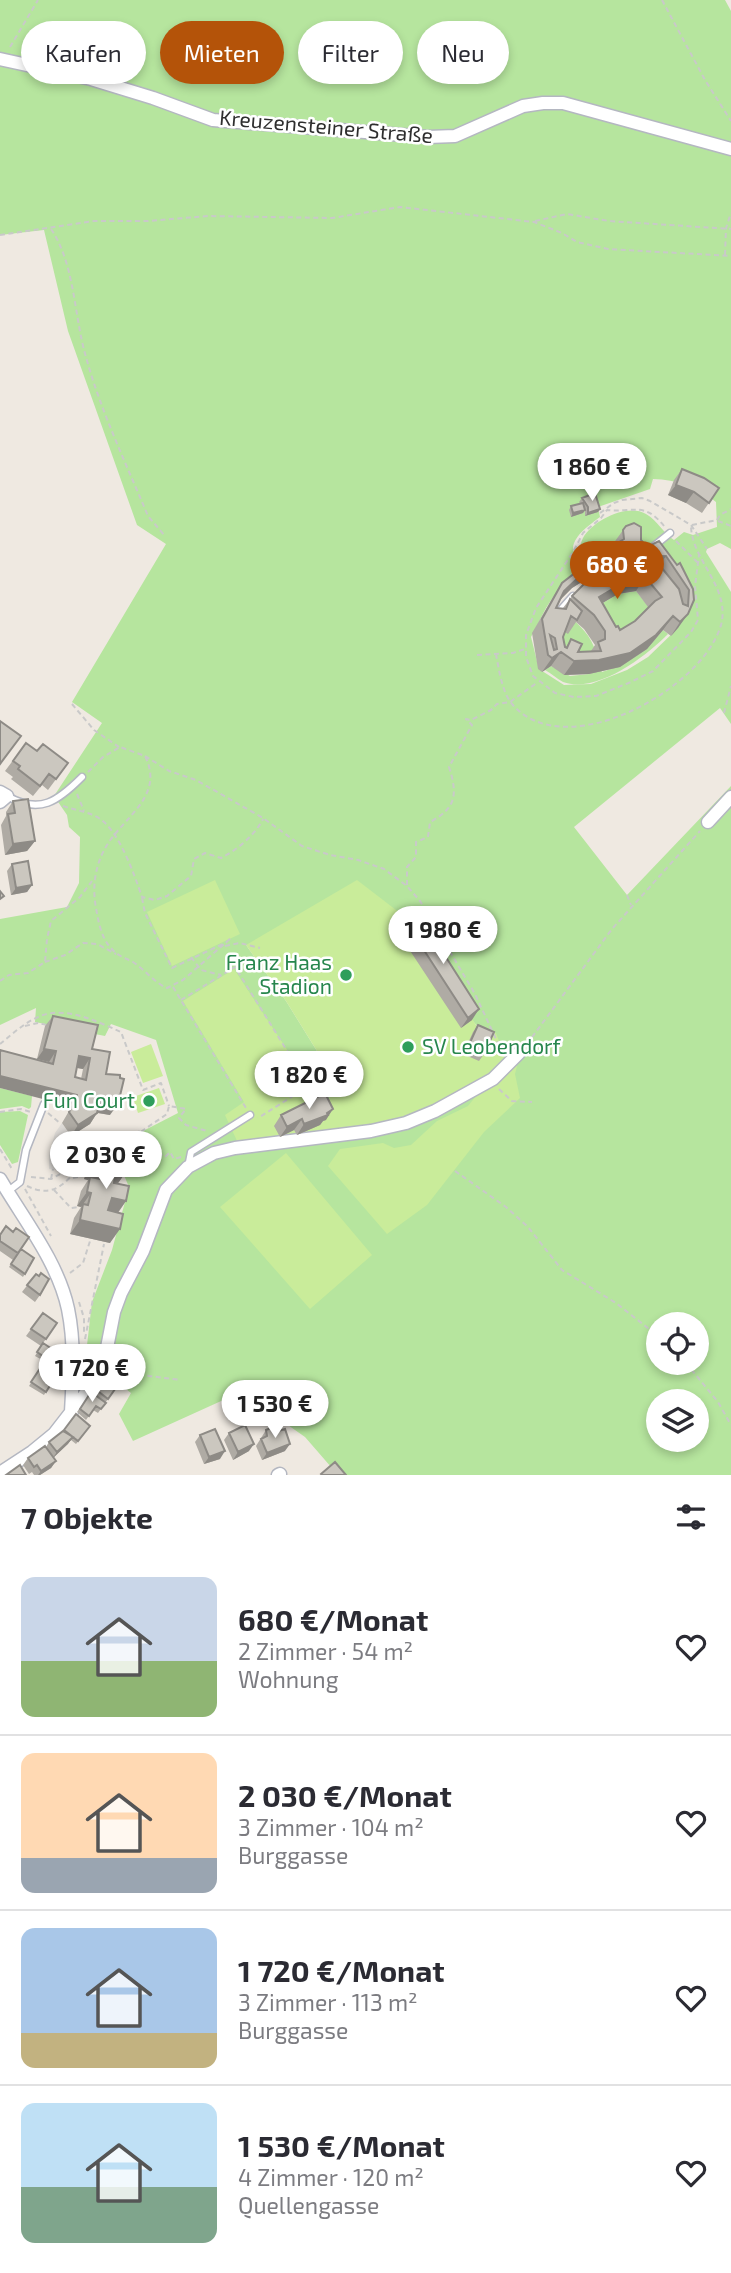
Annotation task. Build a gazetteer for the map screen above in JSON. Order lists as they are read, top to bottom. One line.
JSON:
{"streets":{"street":["Kreuzensteiner Straße"]},"places":["Franz Haas Stadion","SV Leobendorf","Fun Court"],"page":{"chip":["Kaufen","Mieten","Filter","Neu"],"price":["1 860 €","680 €","1 980 €","1 820 €","2 030 €","1 720 €","1 530 €"],"heading":"7 Objekte","list":[{"name":"680 €/Monat","note":"2 Zimmer · 54 m² · Wohnung"},{"name":"2 030 €/Monat","note":"3 Zimmer · 104 m² · Burggasse"},{"name":"1 720 €/Monat","note":"3 Zimmer · 113 m² · Burggasse"},{"name":"1 530 €/Monat","note":"4 Zimmer · 120 m² · Quellengasse"}]}}
